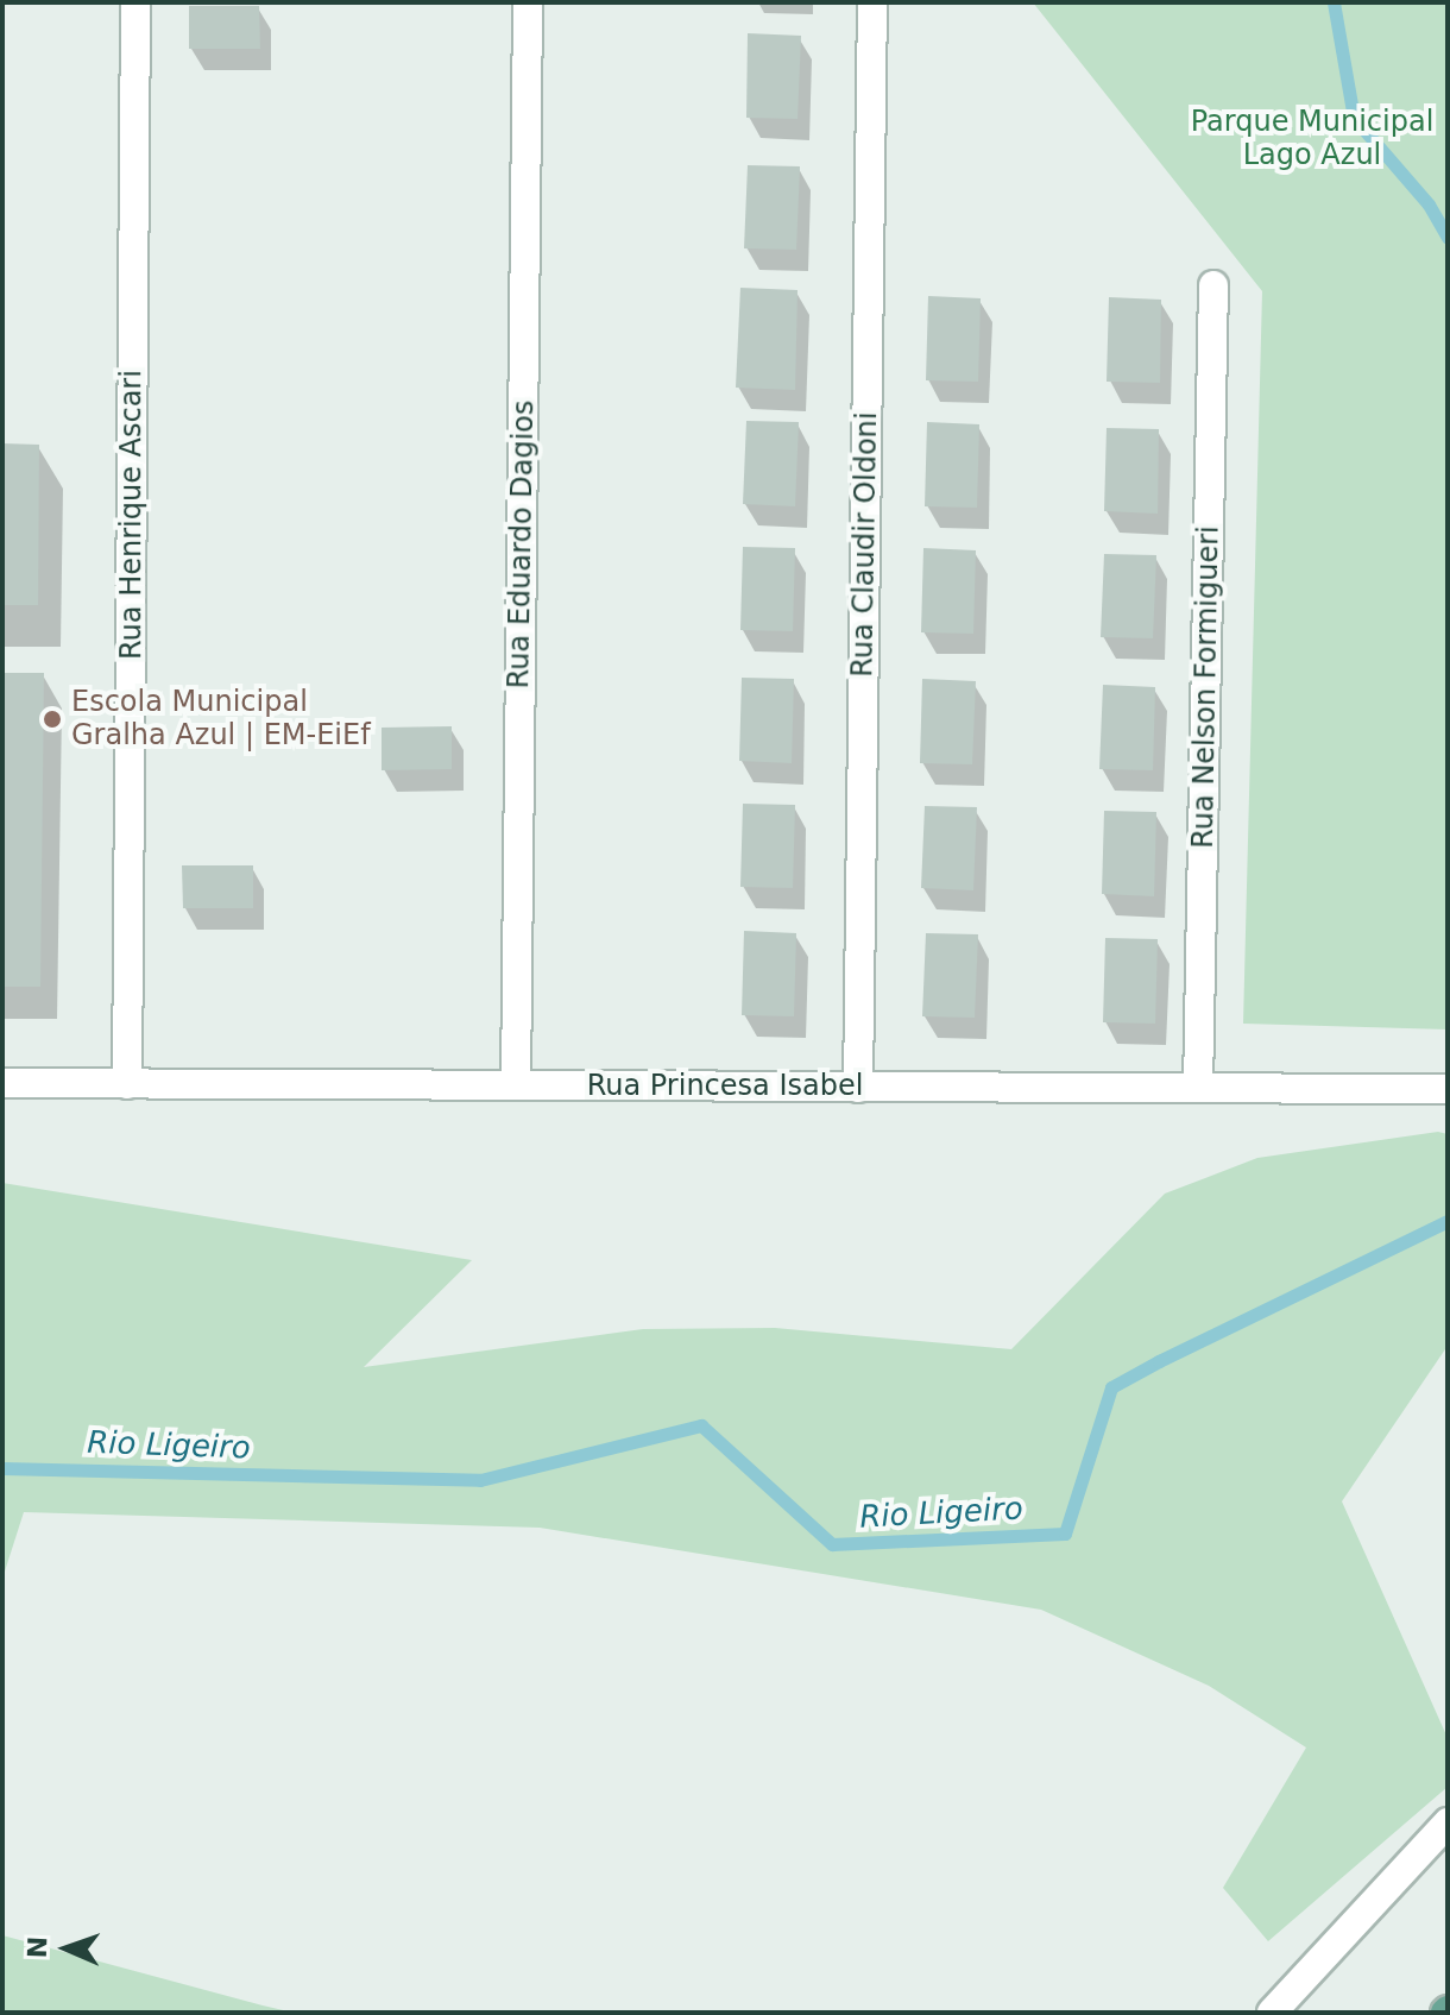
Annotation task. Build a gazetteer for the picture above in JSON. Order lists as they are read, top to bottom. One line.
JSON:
{"streets":{"street":["Rua Henrique Ascari","Rua Eduardo Dagios","Rua Claudir Oldoni","Rua Nelson Formigueri","Rua Princesa Isabel"]},"crossings":[["Rua Henrique Ascari","Rua Princesa Isabel"],["Rua Eduardo Dagios","Rua Princesa Isabel"],["Rua Claudir Oldoni","Rua Princesa Isabel"],["Rua Nelson Formigueri","Rua Princesa Isabel"]],"water":["Rio Ligeiro"],"parks":["Parque Municipal Lago Azul"],"places":["Escola Municipal Gralha Azul | EM-EiEf"],"north":"left"}
